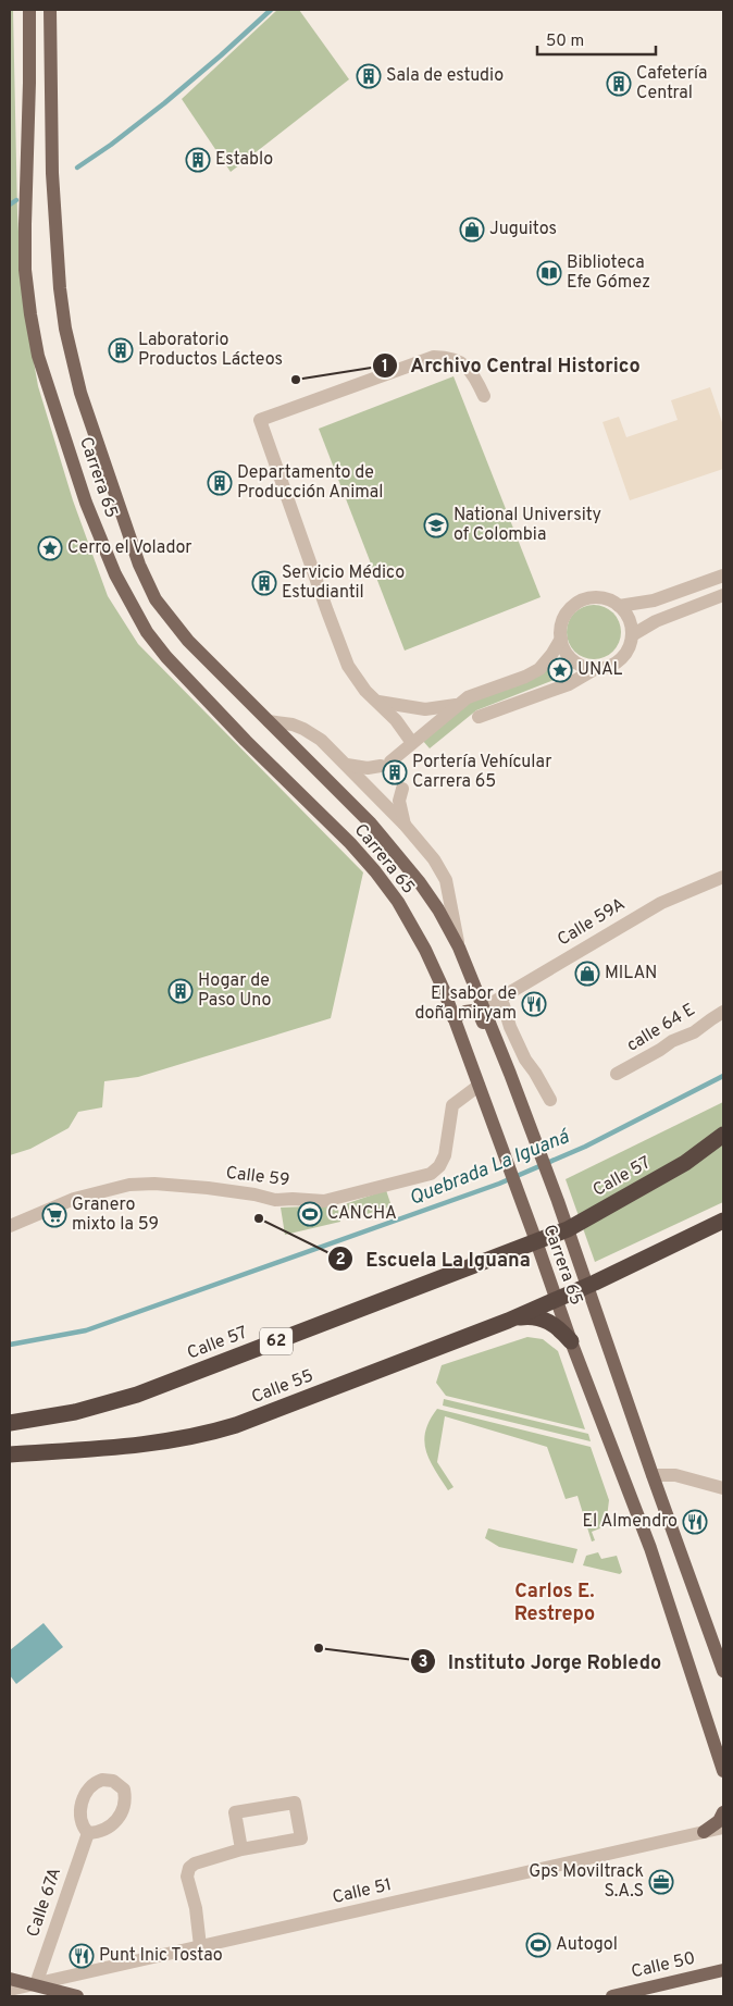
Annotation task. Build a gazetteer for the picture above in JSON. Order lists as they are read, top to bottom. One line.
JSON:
{"streets":{"highway":["Calle 57","62","Calle 55"],"main road":["Carrera 65","Calle 50"],"street":["Calle 59A","calle 64 E","Calle 59","Calle 51","Calle 67A"]},"crossings":[["Carrera 65","Calle 59A"],["Carrera 65","Calle 59"],["Carrera 65","Calle 57"],["Carrera 65","Calle 55"],["Calle 51","Calle 67A"]],"districts":["Carlos E. Restrepo"],"water":["Quebrada La Iguaná"],"places":{"building":["Sala de estudio","Cafetería Central","Establo","Laboratorio Productos Lácteos","Departamento de Producción Animal","Servicio Médico Estudiantil","Portería Vehícular Carrera 65","Hogar de Paso Uno"],"shop":["Juguitos","MILAN"],"library":["Biblioteca Efe Gómez"],"other":["Archivo Central Historico","Escuela La Iguana","Instituto Jorge Robledo"],"school or university":["National University of Colombia"],"place":["Cerro el Volador","UNAL"],"restaurant":["El sabor de doña miryam","El Almendro","Punt Inic Tostao"],"sports":["CANCHA","Autogol"],"supermarket":["Granero mixto la 59"],"office":["Gps Moviltrack S.A.S"]},"scale_bar":"50 m"}
